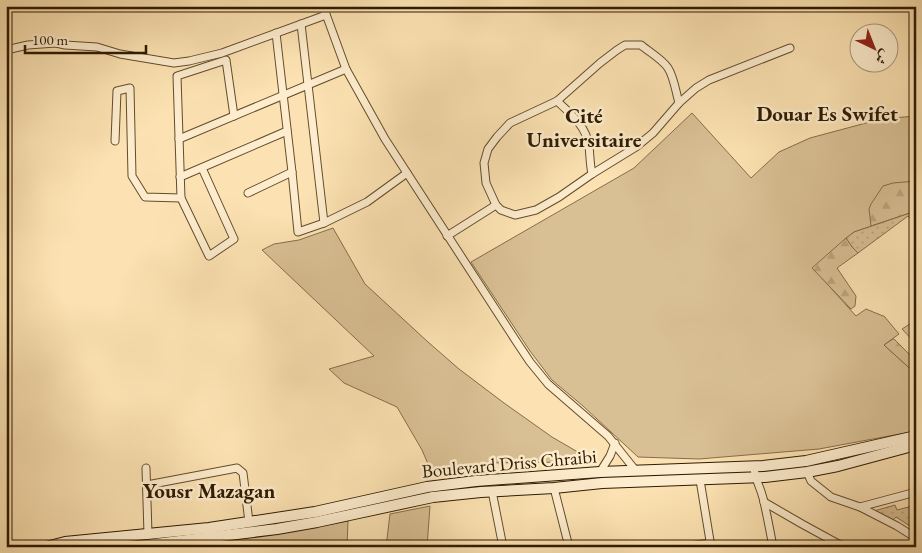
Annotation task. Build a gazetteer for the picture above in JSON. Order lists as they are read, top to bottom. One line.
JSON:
{"streets":{"main road":["Boulevard Driss Chraibi"]},"districts":["Douar Es Swifet","Cité Universitaire","Yousr Mazagan"],"scale_bar":"100 m","north":"bottom right"}
